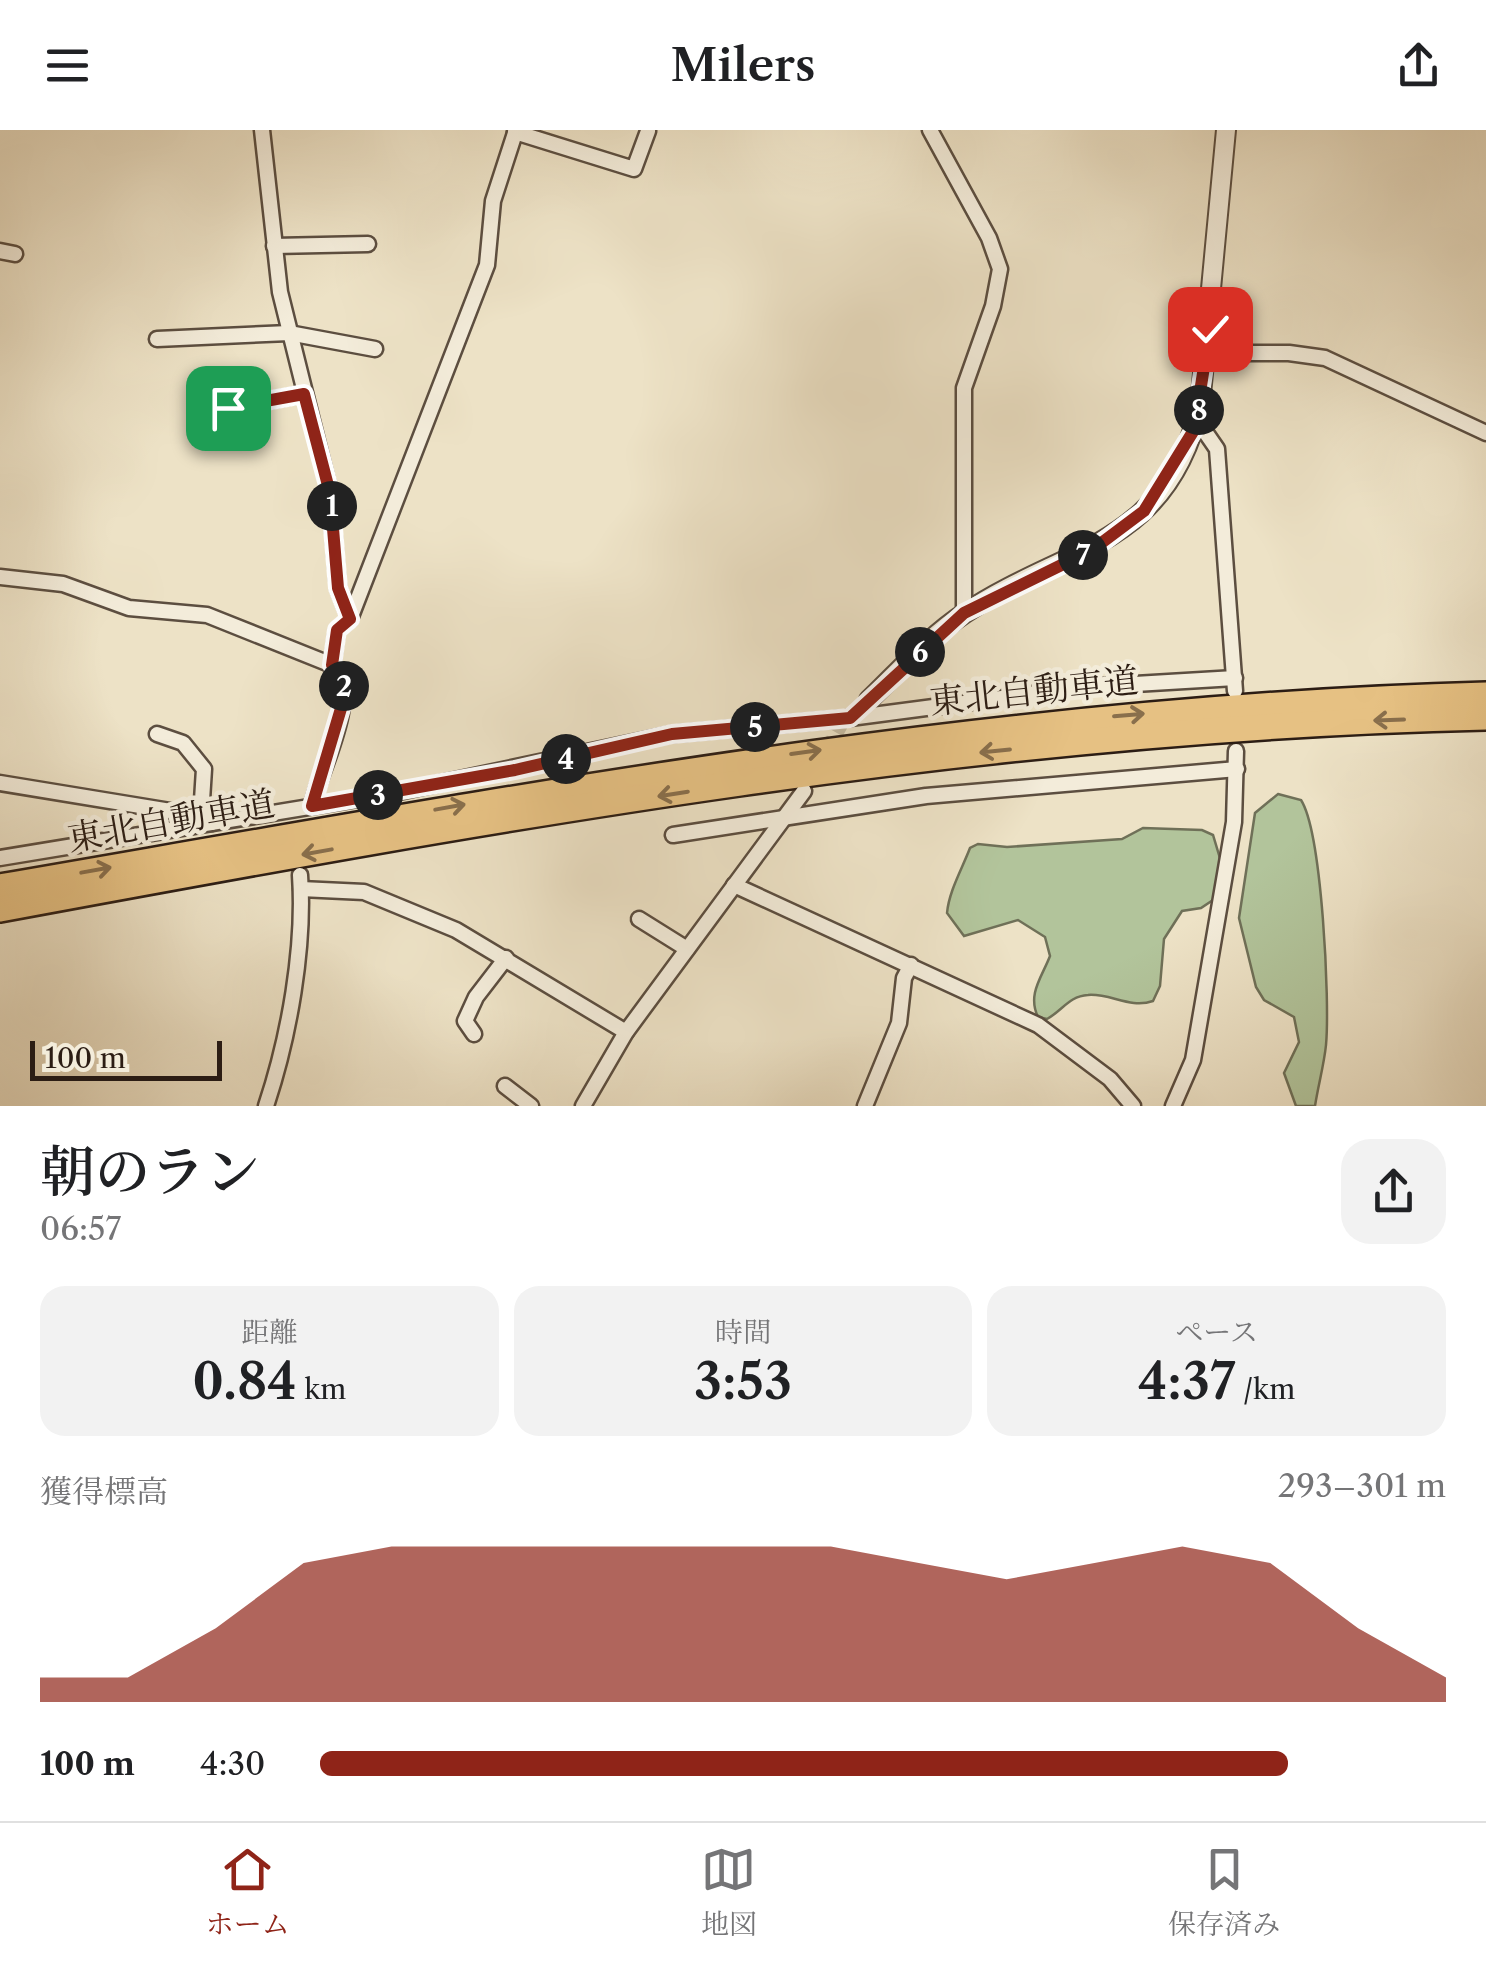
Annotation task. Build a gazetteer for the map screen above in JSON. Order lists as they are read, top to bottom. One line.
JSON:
{"streets":{"highway":["東北自動車道"]},"scale_bar":"100 m","page":{"header":"Milers","pins":["8","1","7","6","2","5","4","3"],"scale":"100 m","heading":["朝のラン","06:57"],"stats":[["距離","0.84 km"],["時間","3:53"],["ペース","4:37 /km"]],"chart":["獲得標高","293–301 m"],"list":[{"name":"100 m","note":"4:30"}],"tabs":["ホーム","地図","保存済み"]}}
